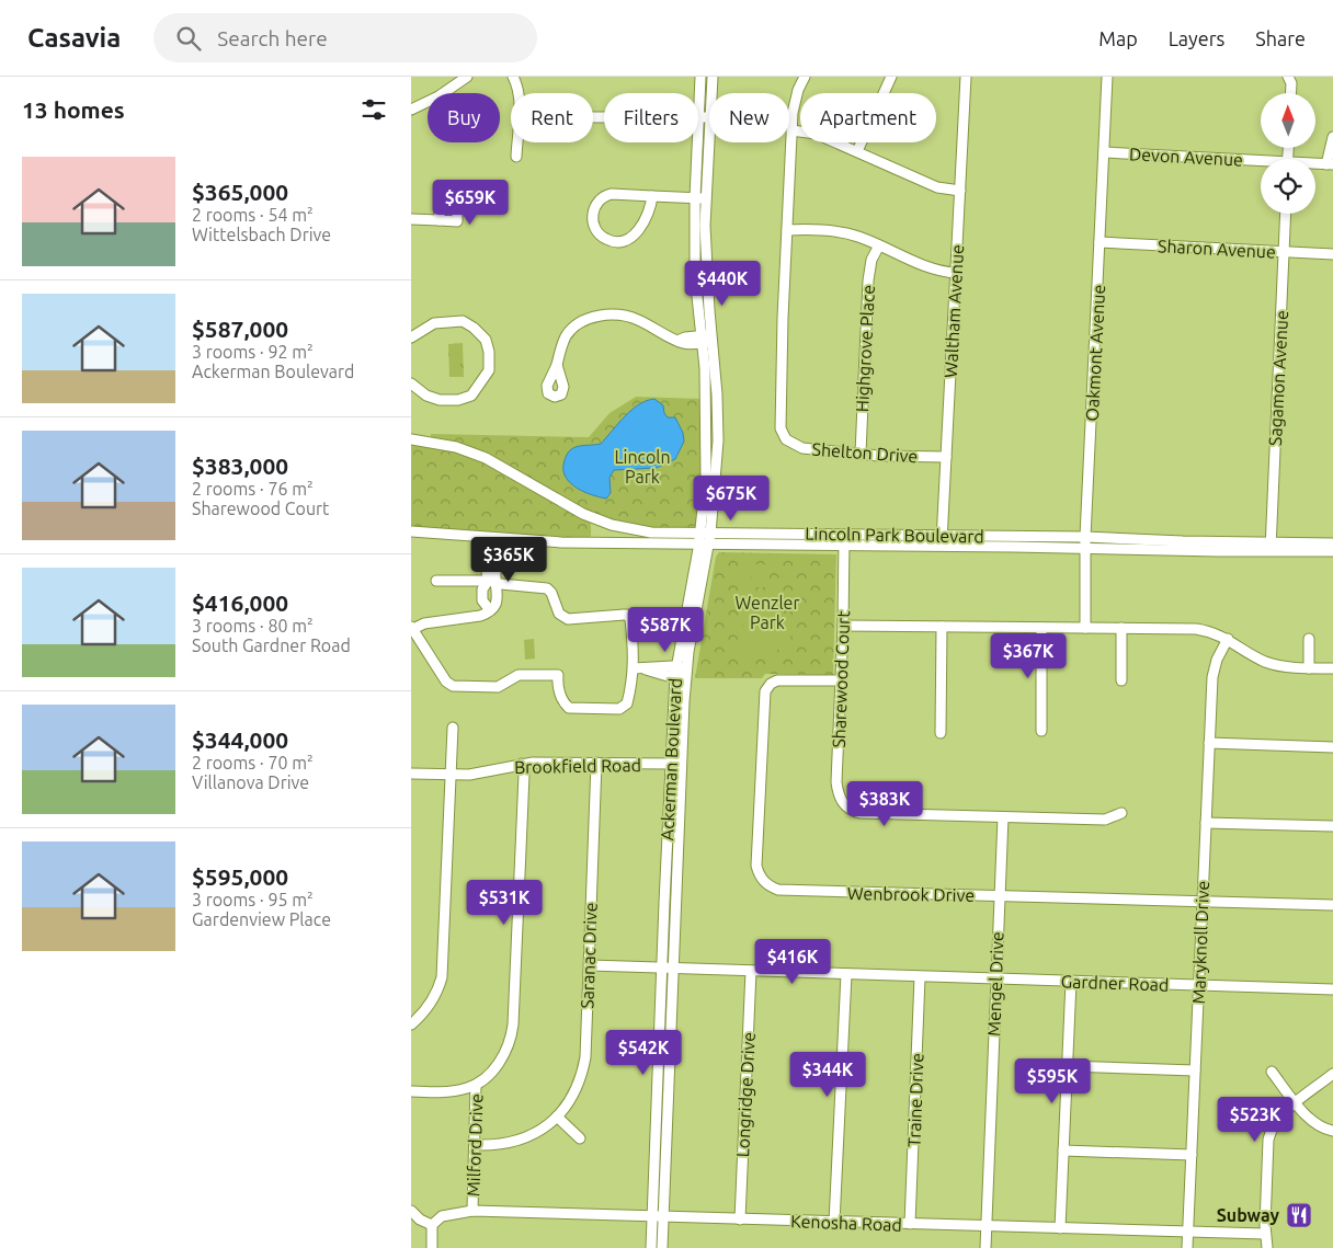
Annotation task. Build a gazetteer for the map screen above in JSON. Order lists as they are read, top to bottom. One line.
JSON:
{"streets":{"street":["Devon Avenue","Sharon Avenue","Waltham Avenue","Highgrove Place","Oakmont Avenue","Sagamon Avenue","Shelton Drive","Lincoln Park Boulevard","Sharewood Court","Ackerman Boulevard","Brookfield Road","Wenbrook Drive","Maryknoll Drive","Saranac Drive","Gardner Road","Mengel Drive","Longridge Drive","Traine Drive","Milford Drive","Kenosha Road"]},"crossings":[["Devon Avenue","Oakmont Avenue"],["Sharon Avenue","Oakmont Avenue"],["Sharon Avenue","Sagamon Avenue"],["Waltham Avenue","Shelton Drive"],["Waltham Avenue","Lincoln Park Boulevard"],["Highgrove Place","Shelton Drive"],["Oakmont Avenue","Lincoln Park Boulevard"],["Sagamon Avenue","Lincoln Park Boulevard"],["Lincoln Park Boulevard","Sharewood Court"],["Lincoln Park Boulevard","Ackerman Boulevard"],["Sharewood Court","Wenbrook Drive"],["Sharewood Court","Mengel Drive"],["Ackerman Boulevard","Brookfield Road"],["Ackerman Boulevard","Gardner Road"],["Ackerman Boulevard","Kenosha Road"],["Brookfield Road","Saranac Drive"],["Brookfield Road","Milford Drive"],["Wenbrook Drive","Maryknoll Drive"],["Wenbrook Drive","Mengel Drive"],["Maryknoll Drive","Gardner Road"],["Maryknoll Drive","Kenosha Road"],["Saranac Drive","Gardner Road"],["Saranac Drive","Milford Drive"],["Gardner Road","Mengel Drive"],["Gardner Road","Longridge Drive"],["Gardner Road","Traine Drive"],["Mengel Drive","Kenosha Road"],["Longridge Drive","Kenosha Road"],["Traine Drive","Kenosha Road"],["Milford Drive","Kenosha Road"]],"parks":["Lincoln Park","Wenzler Park"],"places":{"restaurant":["Subway"]},"north":"top","page":{"header":"Casavia","search":"Search here","nav":["Map","Layers","Share"],"heading":"13 homes","chip":["Buy","Rent","Filters","New","Apartment"],"list":[{"name":"$365,000","note":"2 rooms · 54 m² · Wittelsbach Drive"},{"name":"$587,000","note":"3 rooms · 92 m² · Ackerman Boulevard"},{"name":"$383,000","note":"2 rooms · 76 m² · Sharewood Court"},{"name":"$416,000","note":"3 rooms · 80 m² · South Gardner Road"},{"name":"$344,000","note":"2 rooms · 70 m² · Villanova Drive"},{"name":"$595,000","note":"3 rooms · 95 m² · Gardenview Place"}],"price":["$659K","$440K","$675K","$365K","$587K","$367K","$383K","$531K","$416K","$542K","$344K","$595K","$523K"]}}
